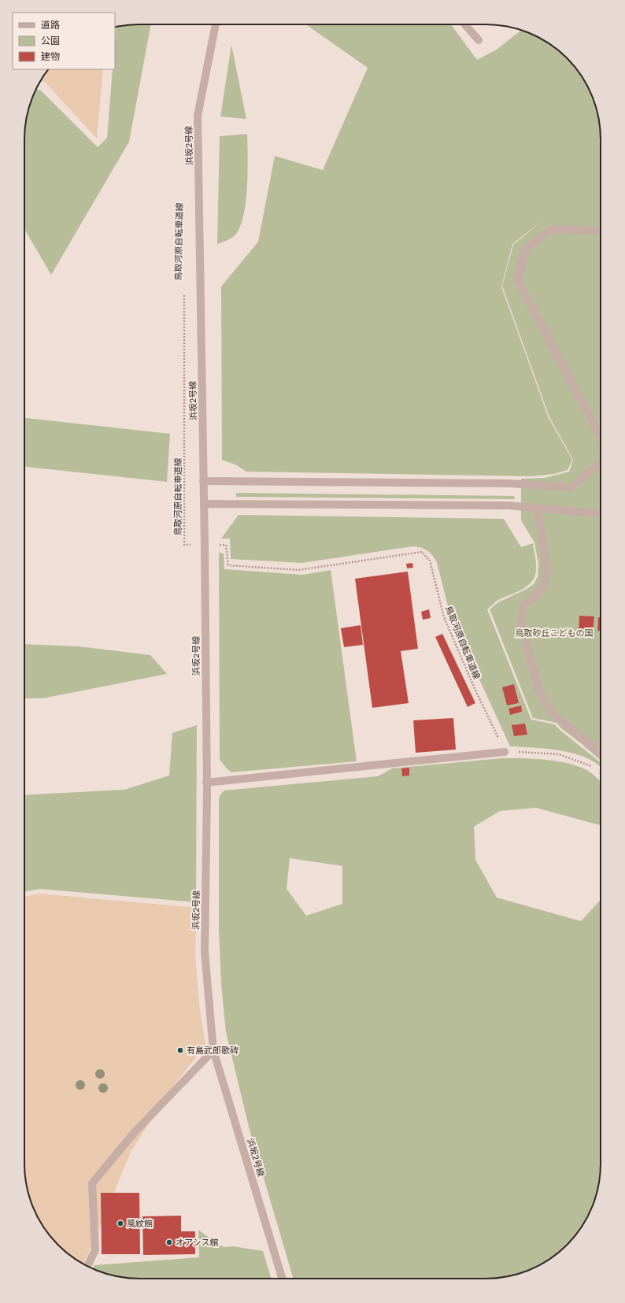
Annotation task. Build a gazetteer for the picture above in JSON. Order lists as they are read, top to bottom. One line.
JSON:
{"streets":{"street":["浜坂2号線"],"path":["鳥取河原自転車道線"]},"crossings":[["浜坂2号線","鳥取河原自転車道線"]],"parks":["鳥取砂丘こどもの国"],"places":["有島武郎歌碑","風紋館","オアシス館"],"legend":["道路","公園","建物"]}
